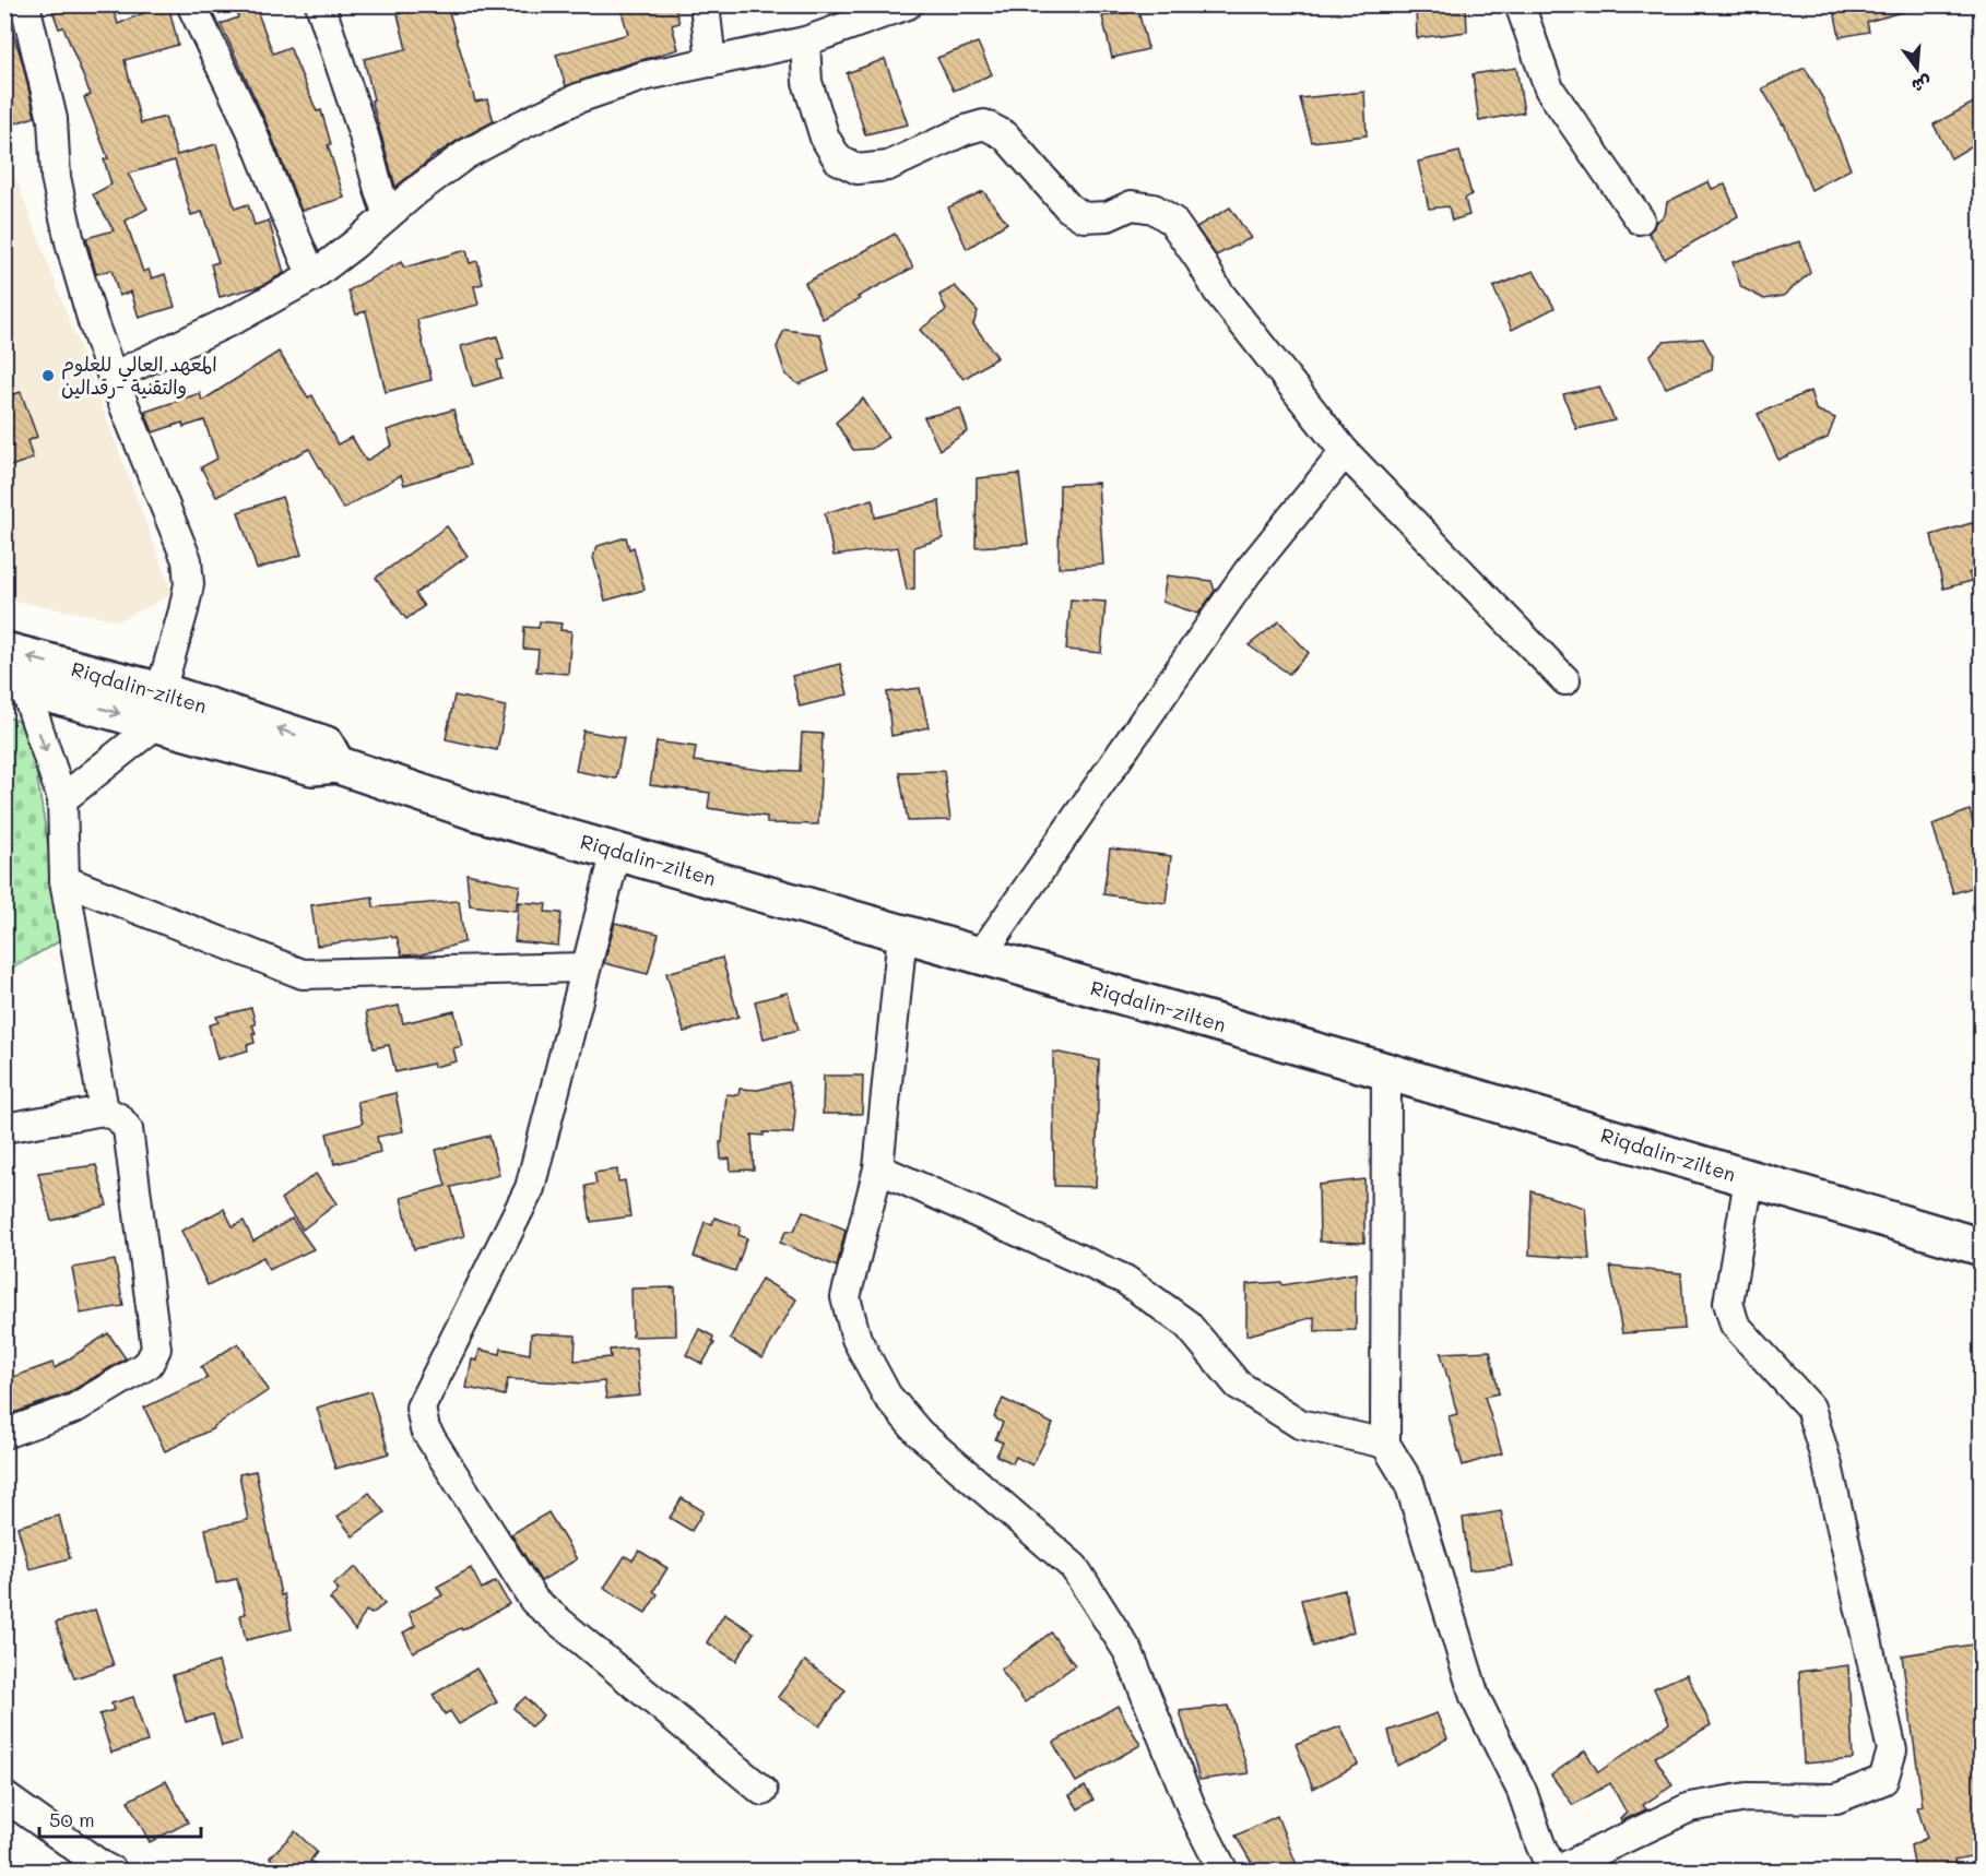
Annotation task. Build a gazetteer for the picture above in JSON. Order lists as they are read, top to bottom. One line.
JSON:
{"streets":{"main road":["Riqdalin-zilten"]},"places":["المعهد العالي للعلوم والتقنية -رقدالين"],"scale_bar":"50 m","north":"bottom"}
